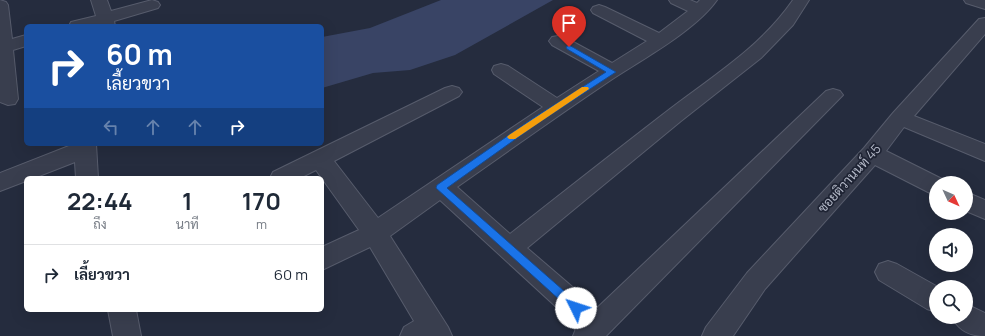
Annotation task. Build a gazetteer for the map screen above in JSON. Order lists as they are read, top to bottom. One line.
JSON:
{"streets":{"street":["ซอยติวานนท์ 45"]},"north":"bottom right","page":{"turn":["60 m","เลี้ยวขวา"],"eta":["22:44","ถึง","1","นาที","170","m"],"list":[{"name":"เลี้ยวขวา","value":"60 m"}]}}
